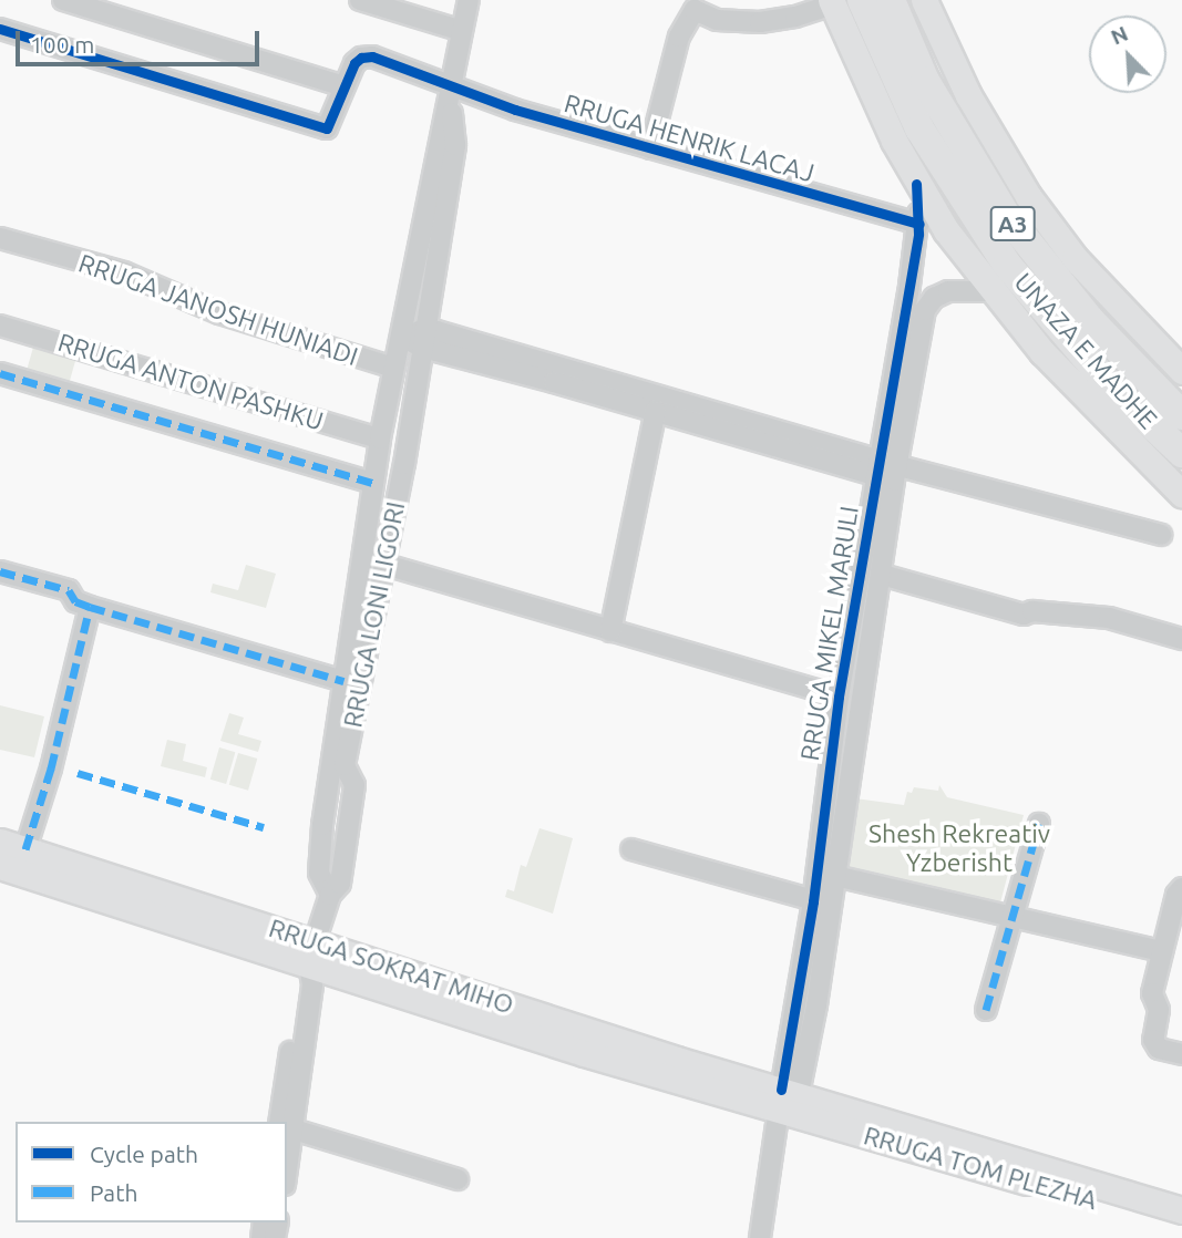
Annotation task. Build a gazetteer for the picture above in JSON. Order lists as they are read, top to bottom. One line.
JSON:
{"streets":{"highway":["A3","UNAZA E MADHE"],"main road":["RRUGA SOKRAT MIHO","RRUGA TOM PLEZHA"],"street":["RRUGA HENRIK LACAJ","RRUGA JANOSH HUNIADI","RRUGA ANTON PASHKU","RRUGA LONI LIGORI","RRUGA MIKEL MARULI"]},"crossings":[["RRUGA HENRIK LACAJ","RRUGA LONI LIGORI"],["RRUGA HENRIK LACAJ","RRUGA MIKEL MARULI"],["RRUGA JANOSH HUNIADI","RRUGA LONI LIGORI"],["RRUGA ANTON PASHKU","RRUGA LONI LIGORI"],["RRUGA LONI LIGORI","RRUGA MIKEL MARULI"],["RRUGA LONI LIGORI","RRUGA SOKRAT MIHO"],["RRUGA MIKEL MARULI","RRUGA SOKRAT MIHO"],["RRUGA MIKEL MARULI","RRUGA TOM PLEZHA"],["RRUGA SOKRAT MIHO","RRUGA TOM PLEZHA"]],"parks":["Shesh Rekreativ Yzberisht"],"legend":["Cycle path","Path"],"scale_bar":"100 m","north":"top left"}
